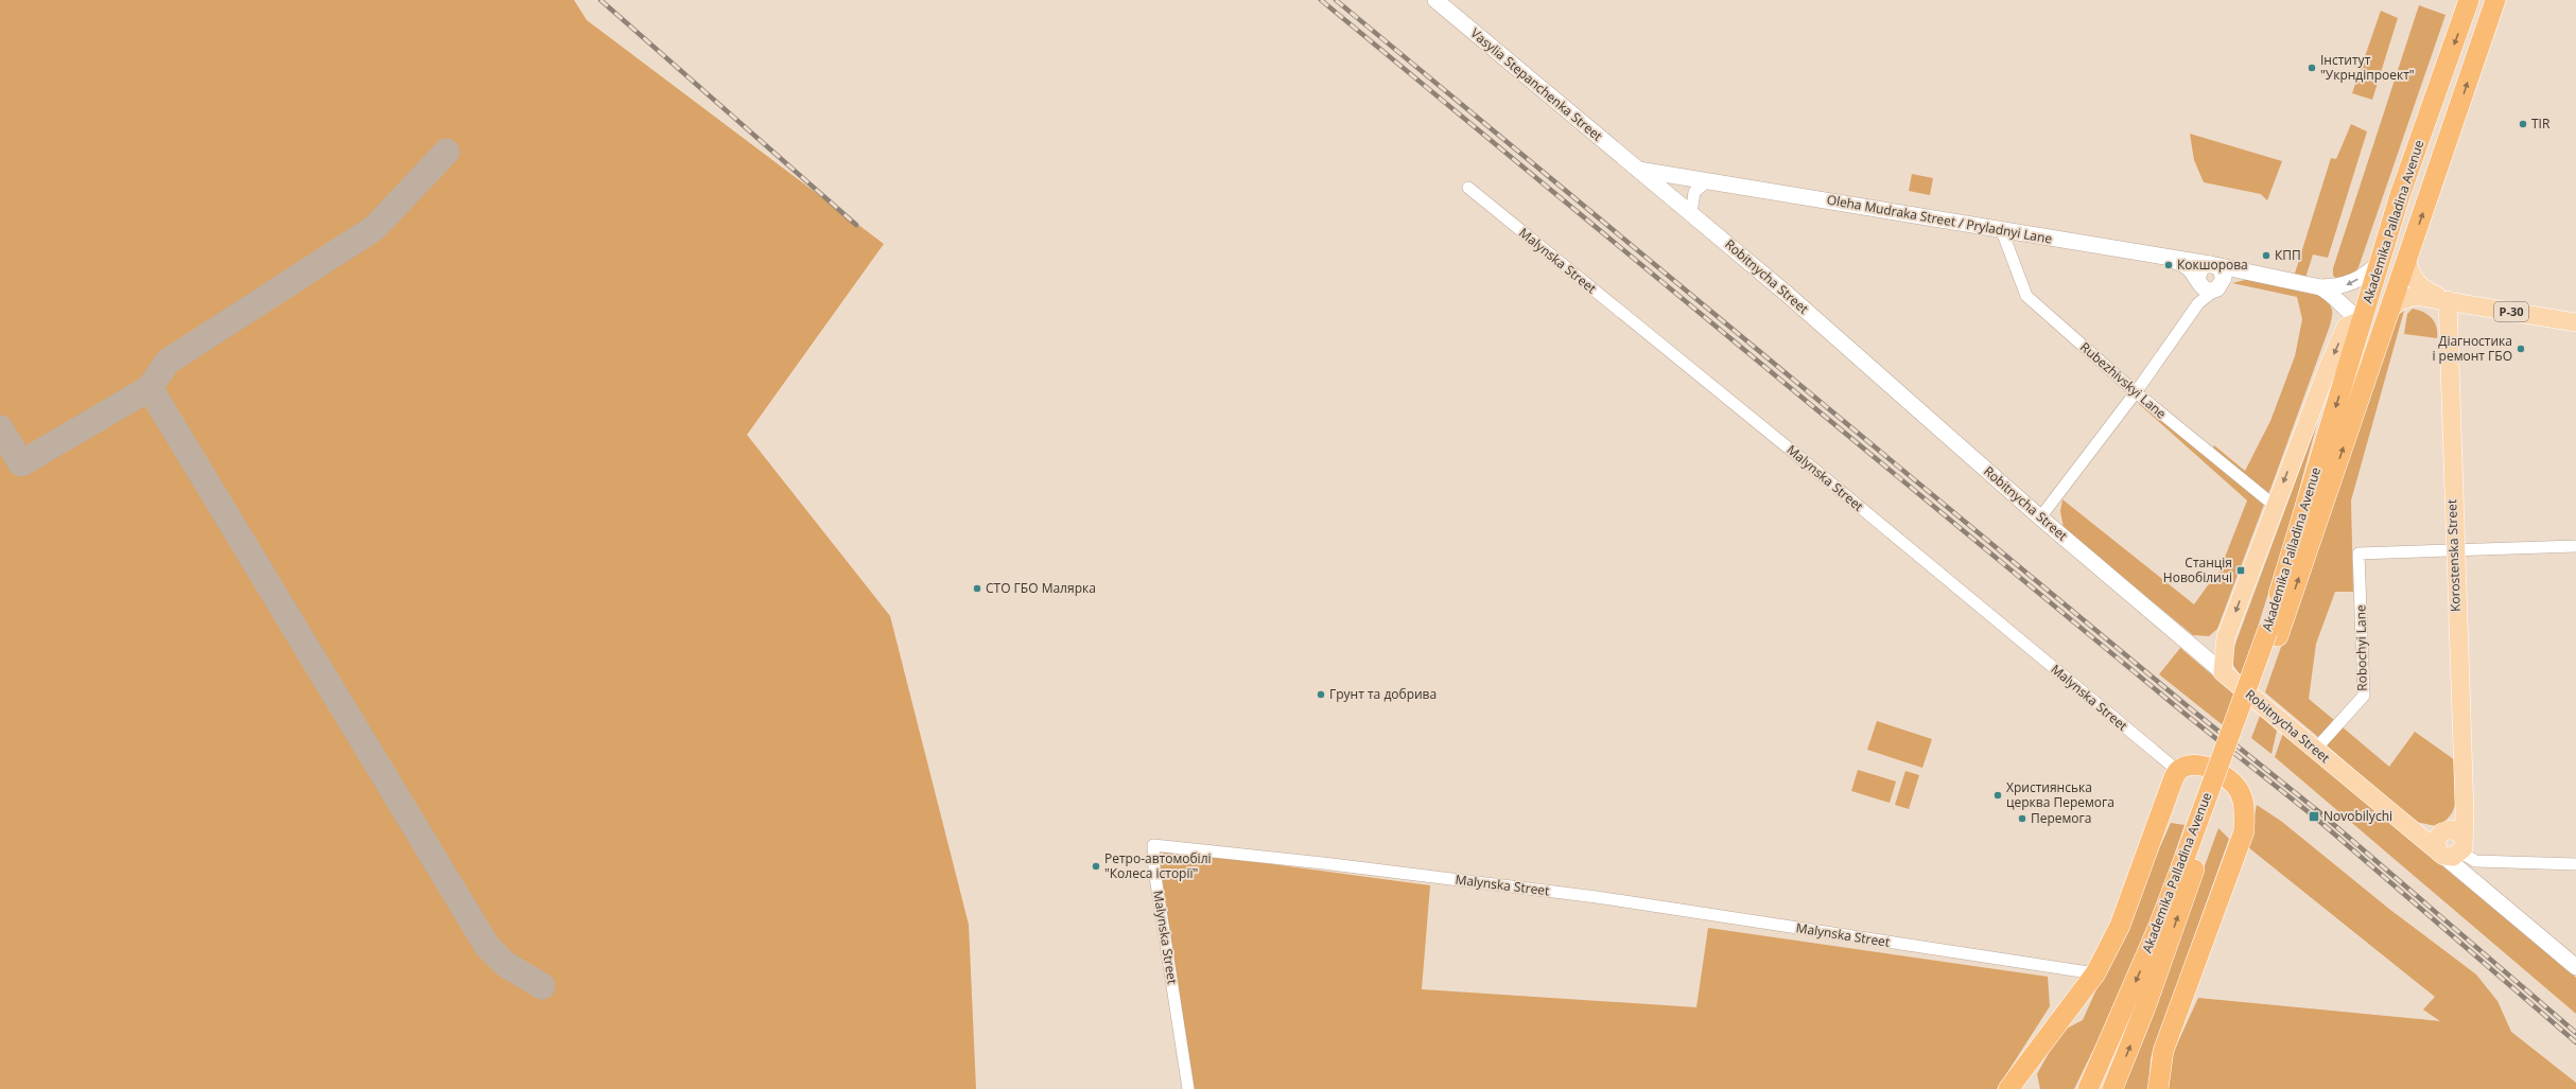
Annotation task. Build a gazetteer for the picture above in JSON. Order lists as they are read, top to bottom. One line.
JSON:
{"streets":{"highway":["Akademika Palladina Avenue"],"main road":["Robitnycha Street","Р-30","Korostenska Street"],"street":["Vasylia Stepanchenka Street","Oleha Mudraka Street / Pryladnyi Lane","Malynska Street","Rubezhivskyi Lane","Robochyi Lane"]},"crossings":[["Vasylia Stepanchenka Street","Oleha Mudraka Street / Pryladnyi Lane"],["Vasylia Stepanchenka Street","Robitnycha Street"],["Oleha Mudraka Street / Pryladnyi Lane","Robitnycha Street"],["Oleha Mudraka Street / Pryladnyi Lane","Rubezhivskyi Lane"],["Akademika Palladina Avenue","Р-30"],["Robitnycha Street","Korostenska Street"],["Robitnycha Street","Robochyi Lane"],["Р-30","Korostenska Street"],["Korostenska Street","Robochyi Lane"]],"places":{"other":["Інститут \"Укрндіпроект\"","TIR","КПП","Кокшорова","Діагностика і ремонт ГБО","СТО ГБО Малярка","Грунт та добрива","Християнська церква Перемога","Перемога","Ретро-автомобілі \"Колеса історії\""],"transit":["Станція Новобіличі","Novobilychi"]}}
